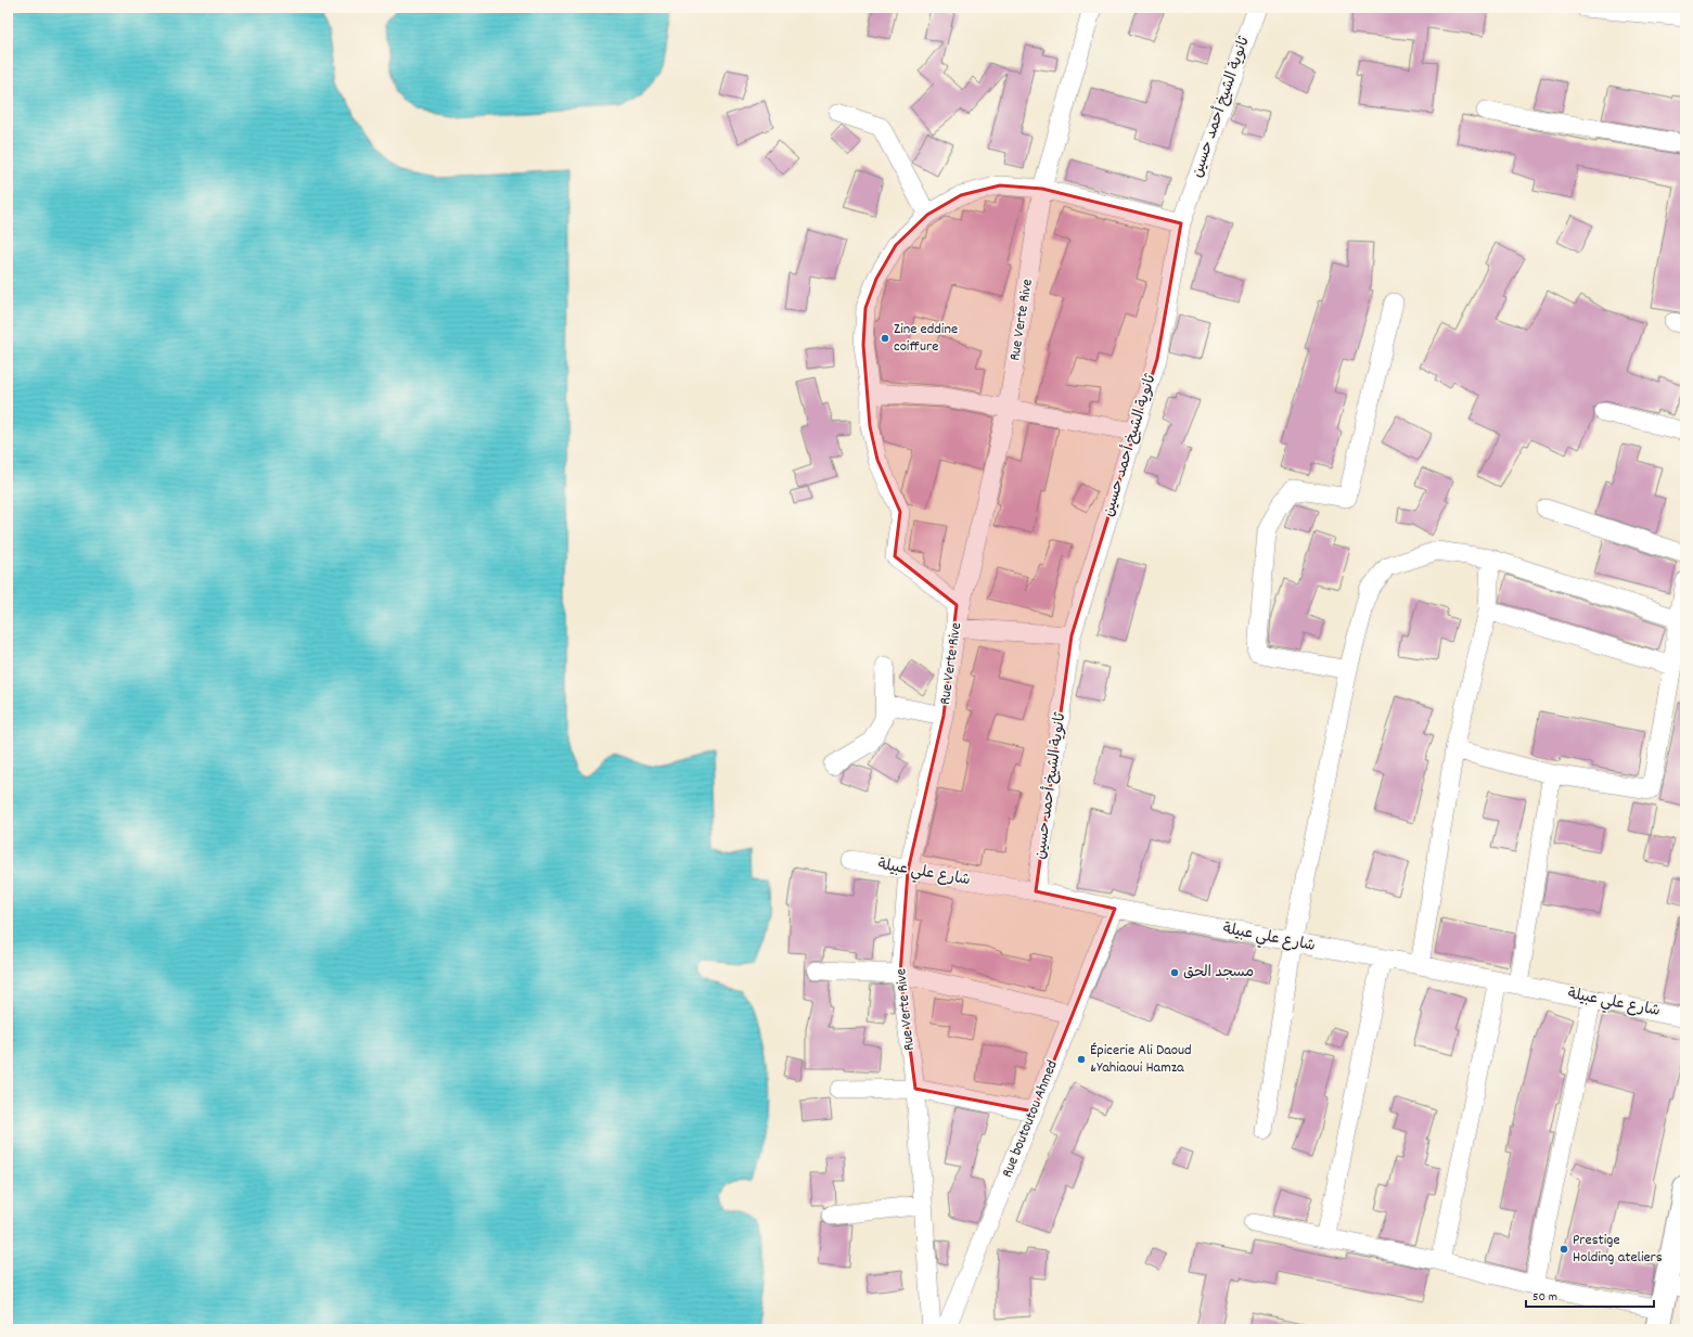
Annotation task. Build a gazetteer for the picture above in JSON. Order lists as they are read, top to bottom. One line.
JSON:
{"streets":{"street":["ثانوية الشيخ أحمد حسين","Rue Verte Rive","شارع علي عبيلة","Rue boutoutou Ahmed"]},"crossings":[["ثانوية الشيخ أحمد حسين","شارع علي عبيلة"],["Rue Verte Rive","شارع علي عبيلة"],["شارع علي عبيلة","Rue boutoutou Ahmed"]],"places":["Zine eddine coiffure","مسجد الحق","Épicerie Ali Daoud &Yahiaoui Hamza","Prestige Holding ateliers"],"scale_bar":"50 m"}
